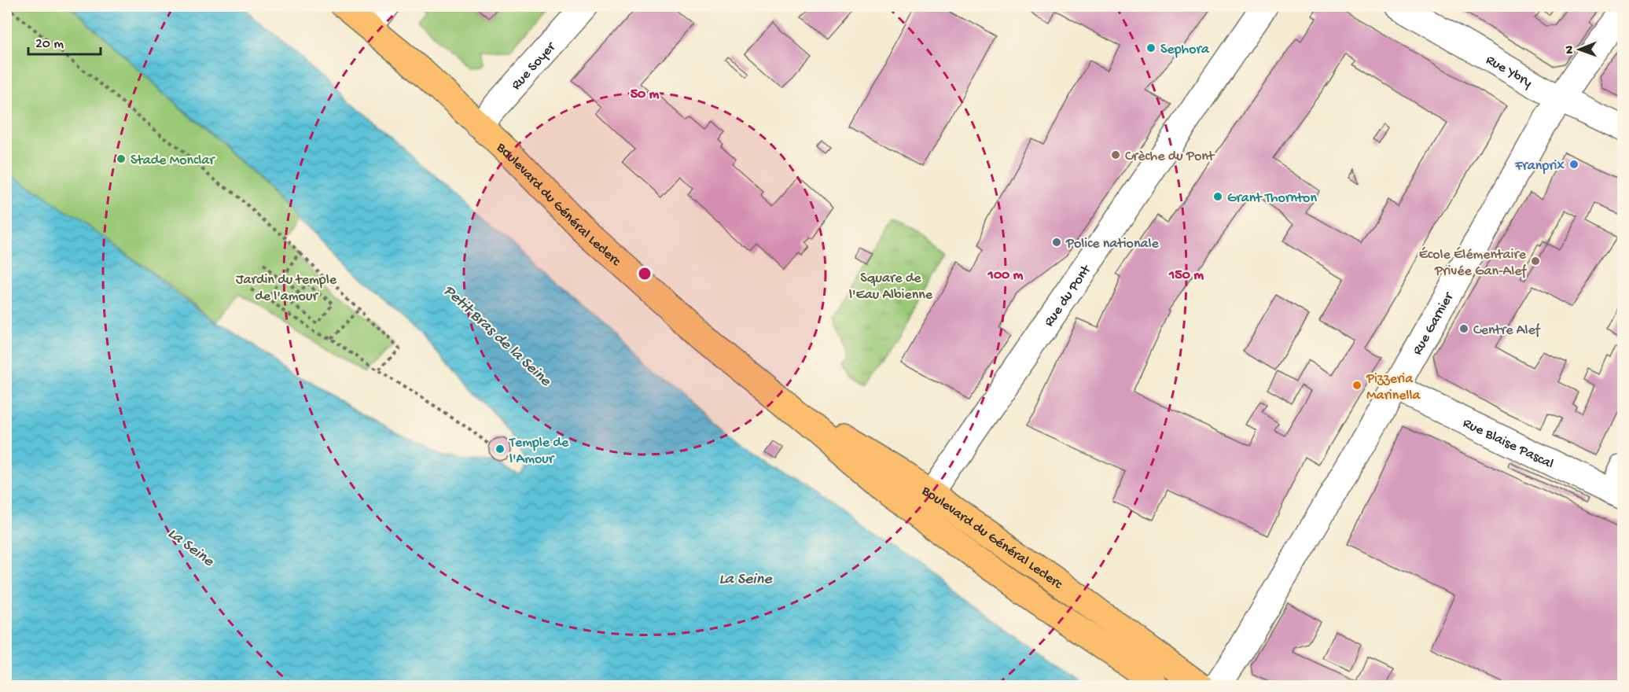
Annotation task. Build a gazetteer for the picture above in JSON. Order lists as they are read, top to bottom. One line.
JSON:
{"streets":{"main road":["Boulevard du Général Leclerc"],"street":["Rue Soyer","Rue Ybry","Rue du Pont","Rue Garnier","Rue Blaise Pascal"]},"crossings":[["Rue Soyer","Boulevard du Général Leclerc"],["Rue Ybry","Rue Garnier"],["Boulevard du Général Leclerc","Rue du Pont"],["Rue Garnier","Rue Blaise Pascal"]],"water":["Petit Bras de la Seine","La Seine"],"parks":["Square de l'Eau Albienne","Jardin du temple de l'amour"],"places":["Sephora","Crèche du Pont","Stade Monclar","Franprix","Grant Thornton","Police nationale","École Élémentaire Privée Gan-Alef","Centre Alef","Pizzeria Marinella","Temple de l'Amour"],"scale_bar":"20 m","north":"left","rings":["50 m","100 m","150 m"]}
